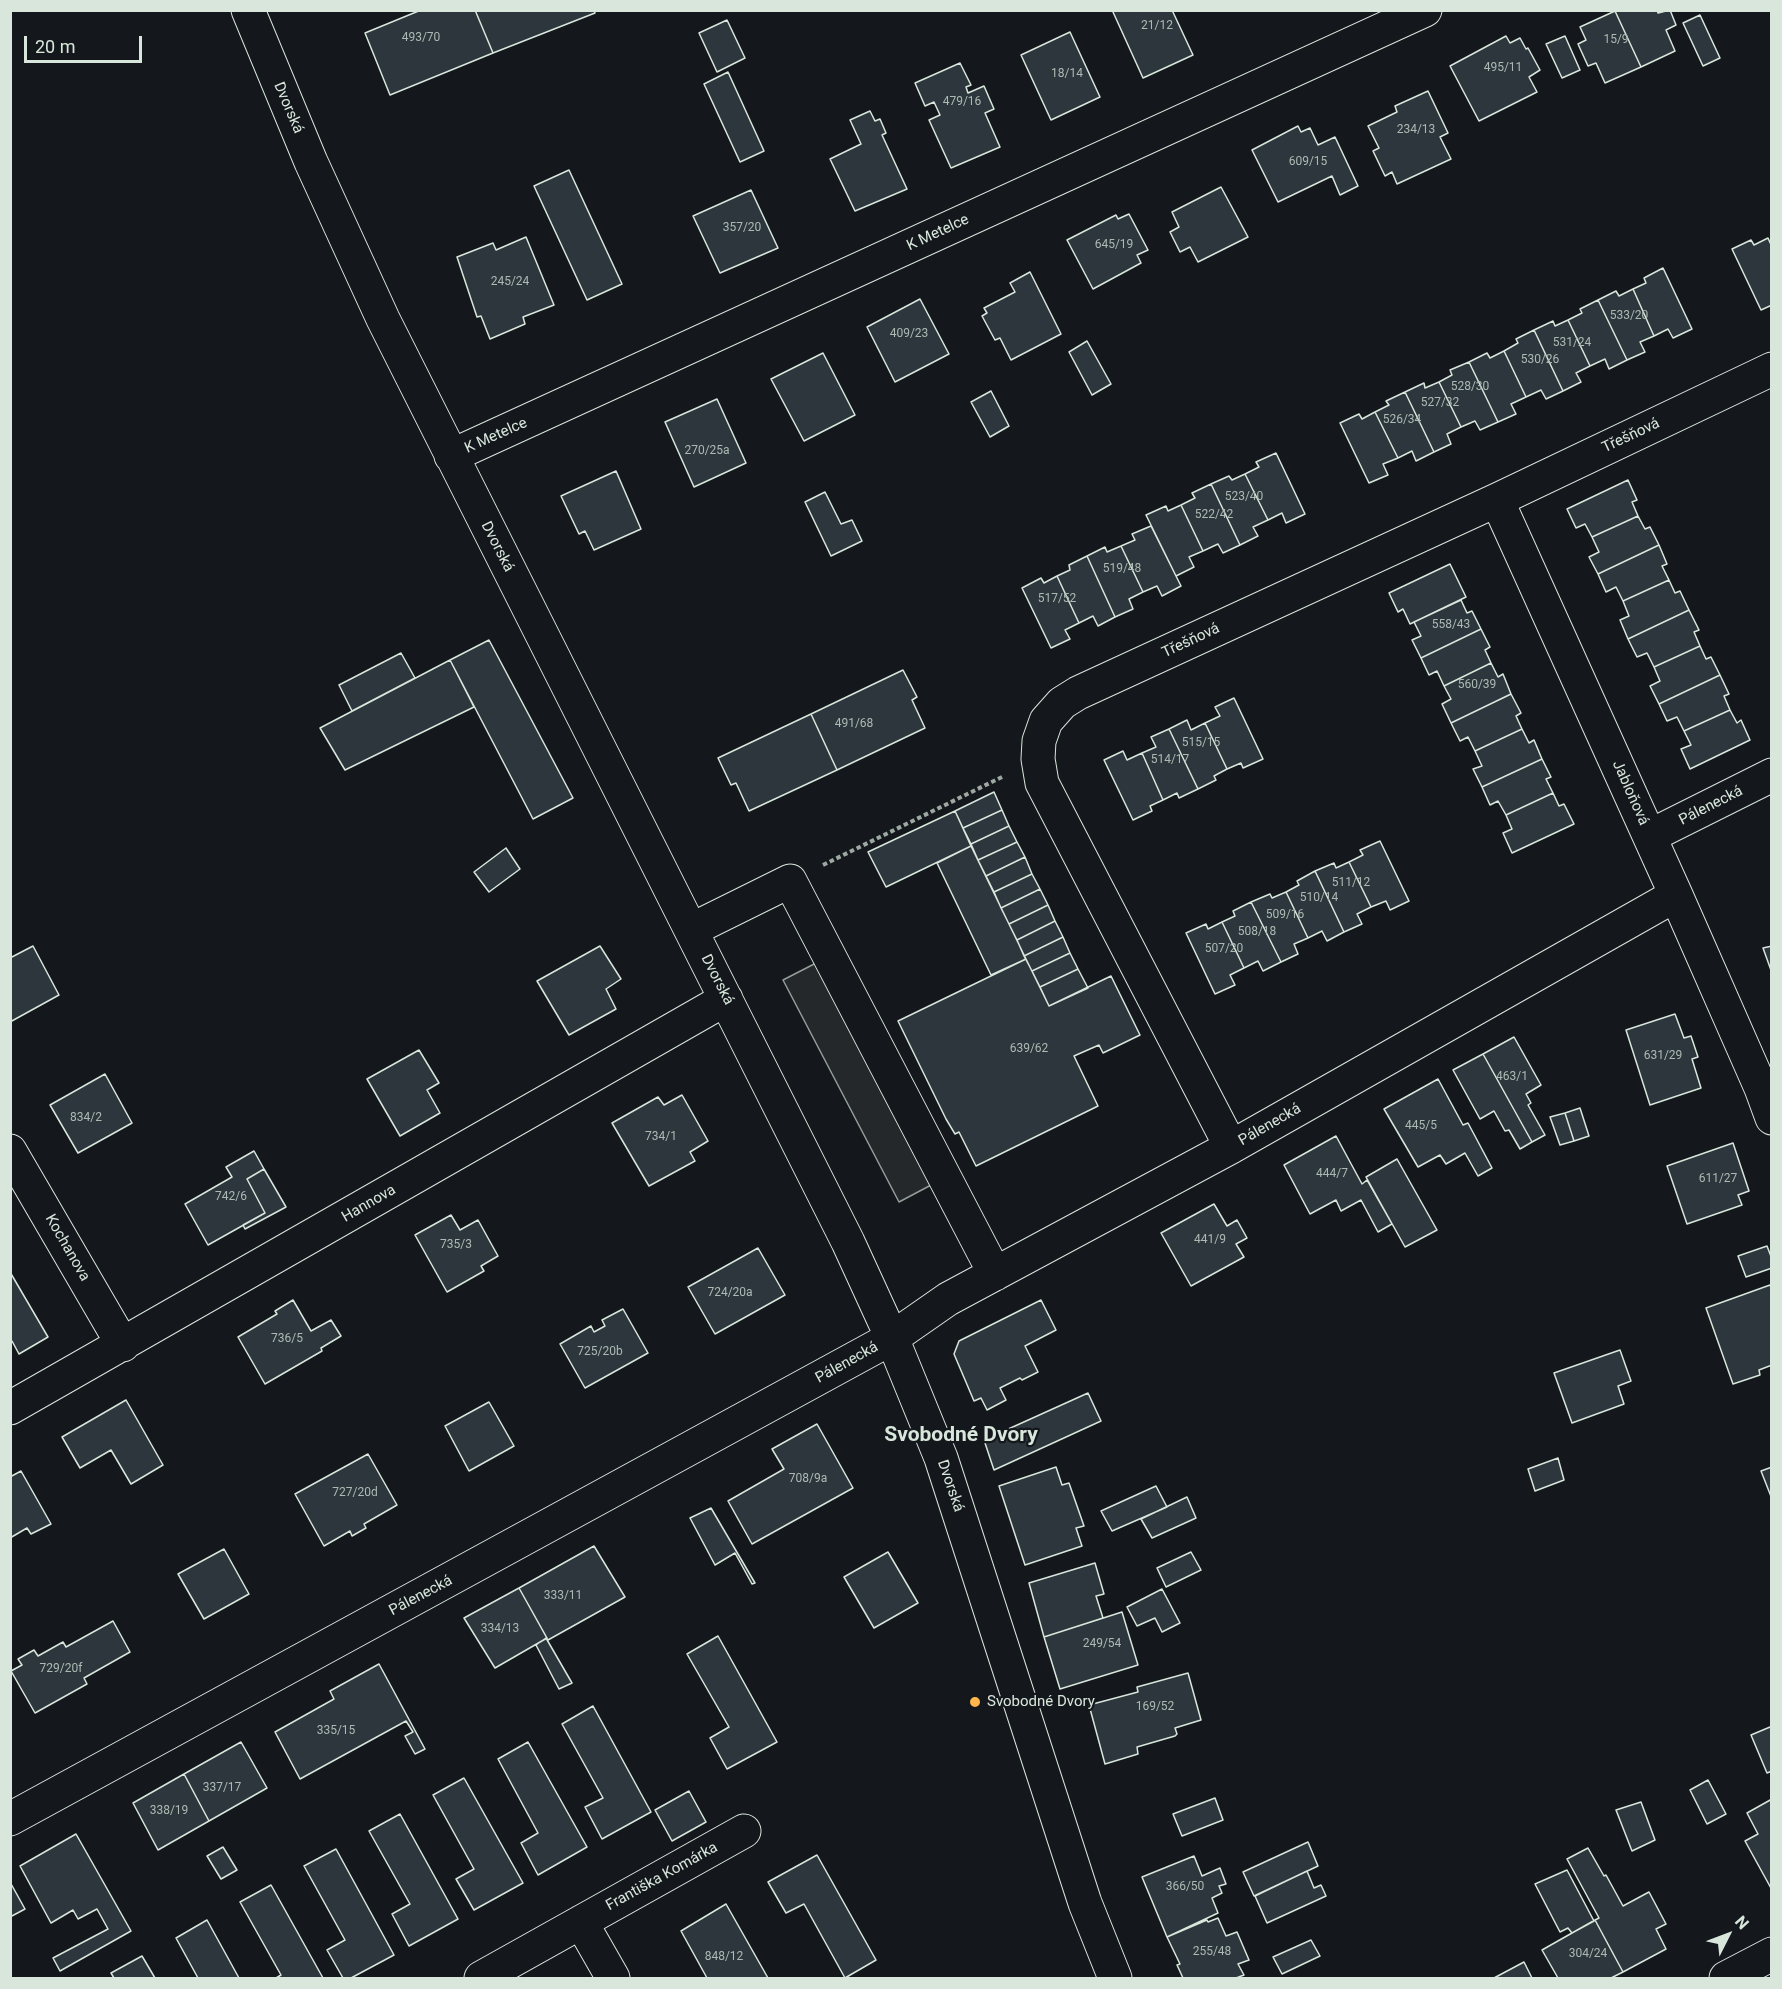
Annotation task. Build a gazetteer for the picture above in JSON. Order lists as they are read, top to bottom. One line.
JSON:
{"streets":{"street":["Dvorská","K Metelce","Třešňová","Jabloňová","Pálenecká","Hannova","Kochanova","Františka Komárka"]},"crossings":[["Dvorská","K Metelce"],["Dvorská","Pálenecká"],["Dvorská","Hannova"],["Třešňová","Jabloňová"],["Třešňová","Pálenecká"],["Jabloňová","Pálenecká"],["Hannova","Kochanova"]],"districts":["Svobodné Dvory"],"places":["Svobodné Dvory"],"house_numbers":["21/12","493/70","15/9","495/11","18/14","479/16","234/13","609/15","357/20","645/19","245/24","533/20","409/23","531/24","530/26","528/30","527/32","526/34","270/25a","523/40","522/42","519/48","517/52","558/43","560/39","491/68","515/15","514/17","511/12","510/14","509/16","508/18","507/20","639/62","631/29","463/1","834/2","445/5","734/1","444/7","611/27","742/6","441/9","735/3","724/20a","736/5","725/20b","708/9a","727/20d","333/11","334/13","249/54","729/20f","169/52","335/15","337/17","338/19","366/50","255/48","304/24","848/12"],"scale_bar":"20 m","north":"top right"}
